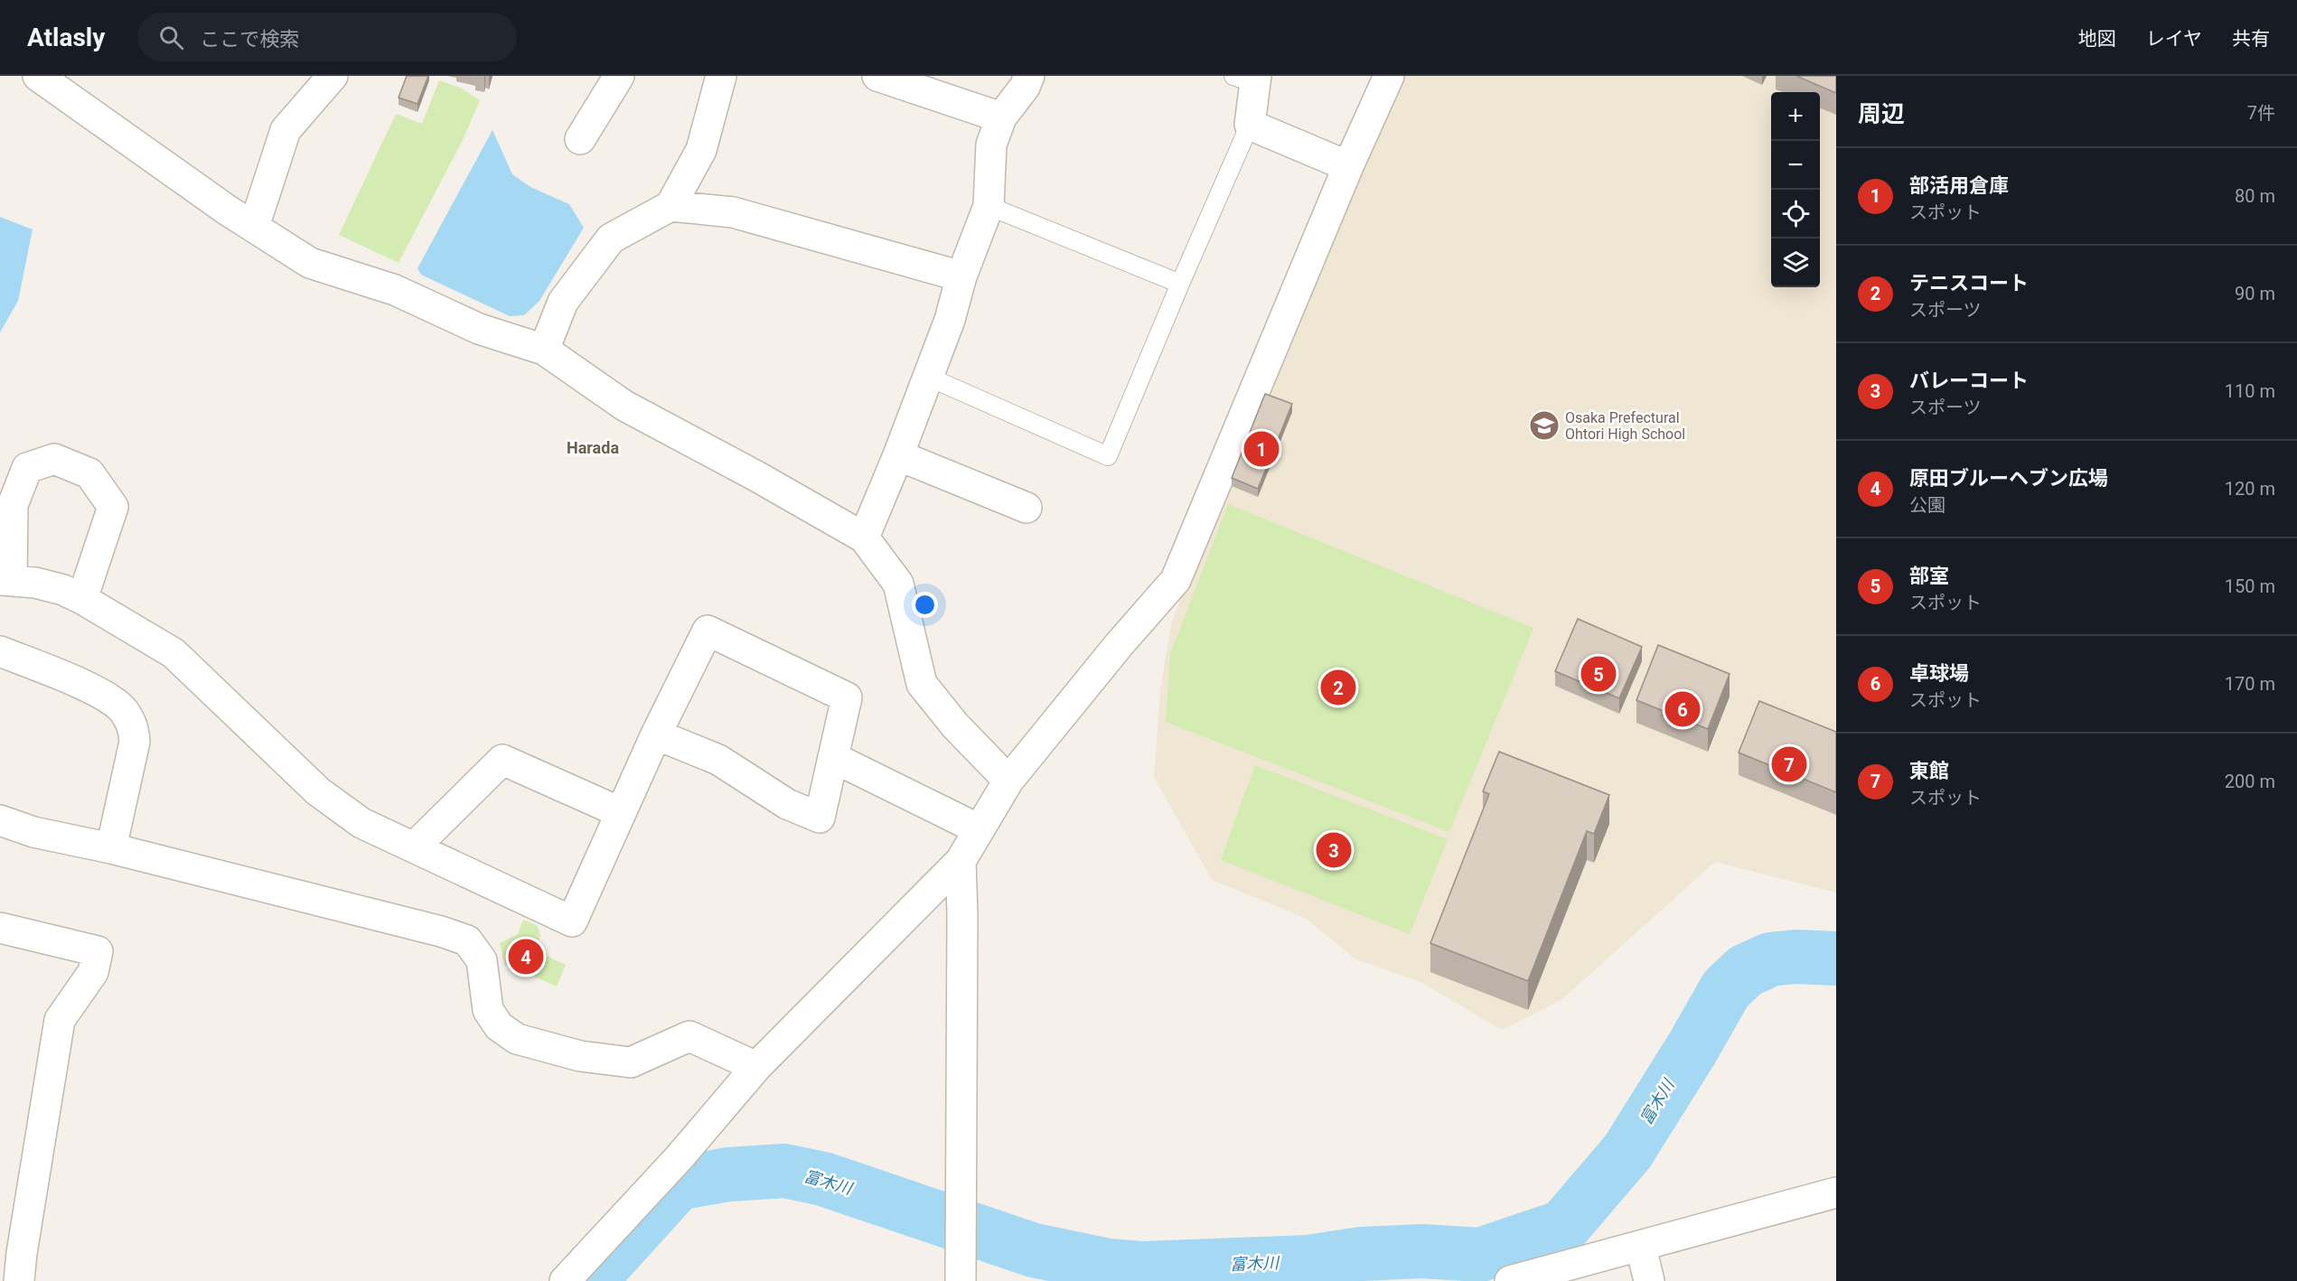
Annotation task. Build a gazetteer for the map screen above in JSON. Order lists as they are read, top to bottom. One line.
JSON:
{"districts":["Harada"],"water":["富木川"],"places":{"school or university":["Osaka Prefectural Ohtori High School"]},"page":{"header":"Atlasly","search":"ここで検索","nav":["地図","レイヤ","共有"],"heading":["周辺","7件"],"map_buttons":["+","−"],"list":[{"mark":"1","name":"部活用倉庫","note":"スポット","value":"80 m"},{"mark":"2","name":"テニスコート","note":"スポーツ","value":"90 m"},{"mark":"3","name":"バレーコート","note":"スポーツ","value":"110 m"},{"mark":"4","name":"原田ブルーヘブン広場","note":"公園","value":"120 m"},{"mark":"5","name":"部室","note":"スポット","value":"150 m"},{"mark":"6","name":"卓球場","note":"スポット","value":"170 m"},{"mark":"7","name":"東館","note":"スポット","value":"200 m"}],"pins":["1","5","2","6","7","3","4"]}}
